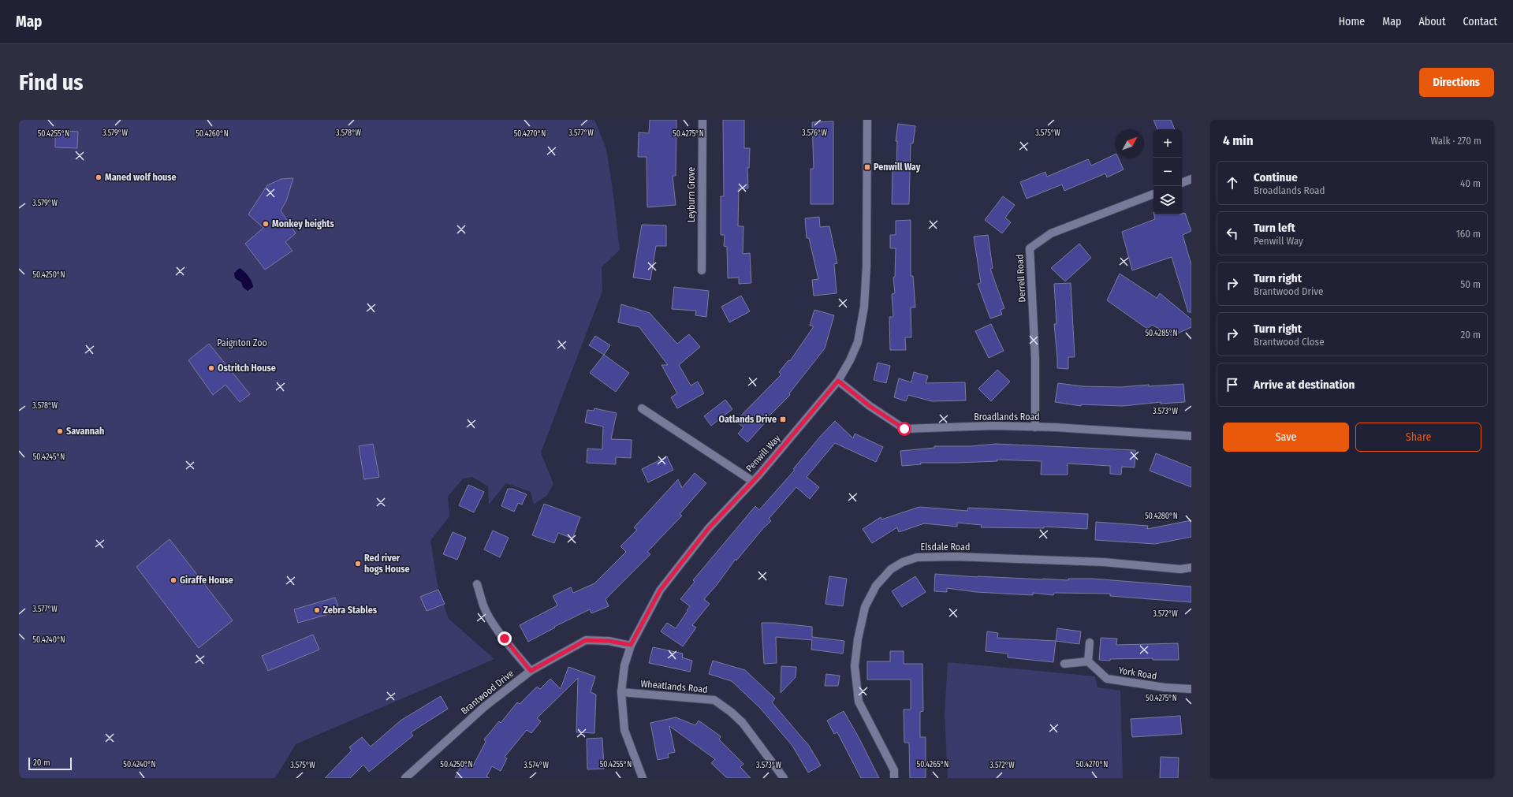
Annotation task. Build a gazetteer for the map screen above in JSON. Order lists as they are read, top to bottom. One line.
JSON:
{"streets":{"street":["Leyburn Grove","Derrell Road","Broadlands Road","Penwill Way","Elsdale Road","York Road","Wheatlands Road","Brantwood Drive"]},"crossings":[["Derrell Road","Broadlands Road"],["Broadlands Road","Penwill Way"],["Penwill Way","Wheatlands Road"],["Penwill Way","Brantwood Drive"]],"parks":["Paignton Zoo"],"places":{"transit":["Penwill Way","Oatlands Drive"],"other":["Maned wolf house","Monkey heights","Ostritch House","Savannah","Red river hogs House","Giraffe House","Zebra Stables"]},"scale_bar":"20 m","north":"top right","page":{"header":"Map","nav":["Home","Map","About","Contact"],"buttons":["Directions",["Save","Share"]],"title":"Find us","heading":["4 min","Walk · 270 m"],"map_buttons":["+","−"],"list":[["Continue","Broadlands Road","40 m"],["Turn left","Penwill Way","160 m"],["Turn right","Brantwood Drive","50 m"],["Turn right","Brantwood Close","20 m"],"Arrive at destination"],"scale":"20 m"},"coordinates":["3.579°W","3.578°W","3.577°W","3.576°W","3.575°W","50.4255°N","50.4260°N","50.4270°N","50.4275°N","50.4250°N","50.4285°N","3.573°W","50.4245°N","50.4280°N","3.572°W","50.4240°N","50.4265°N","3.574°W"]}
